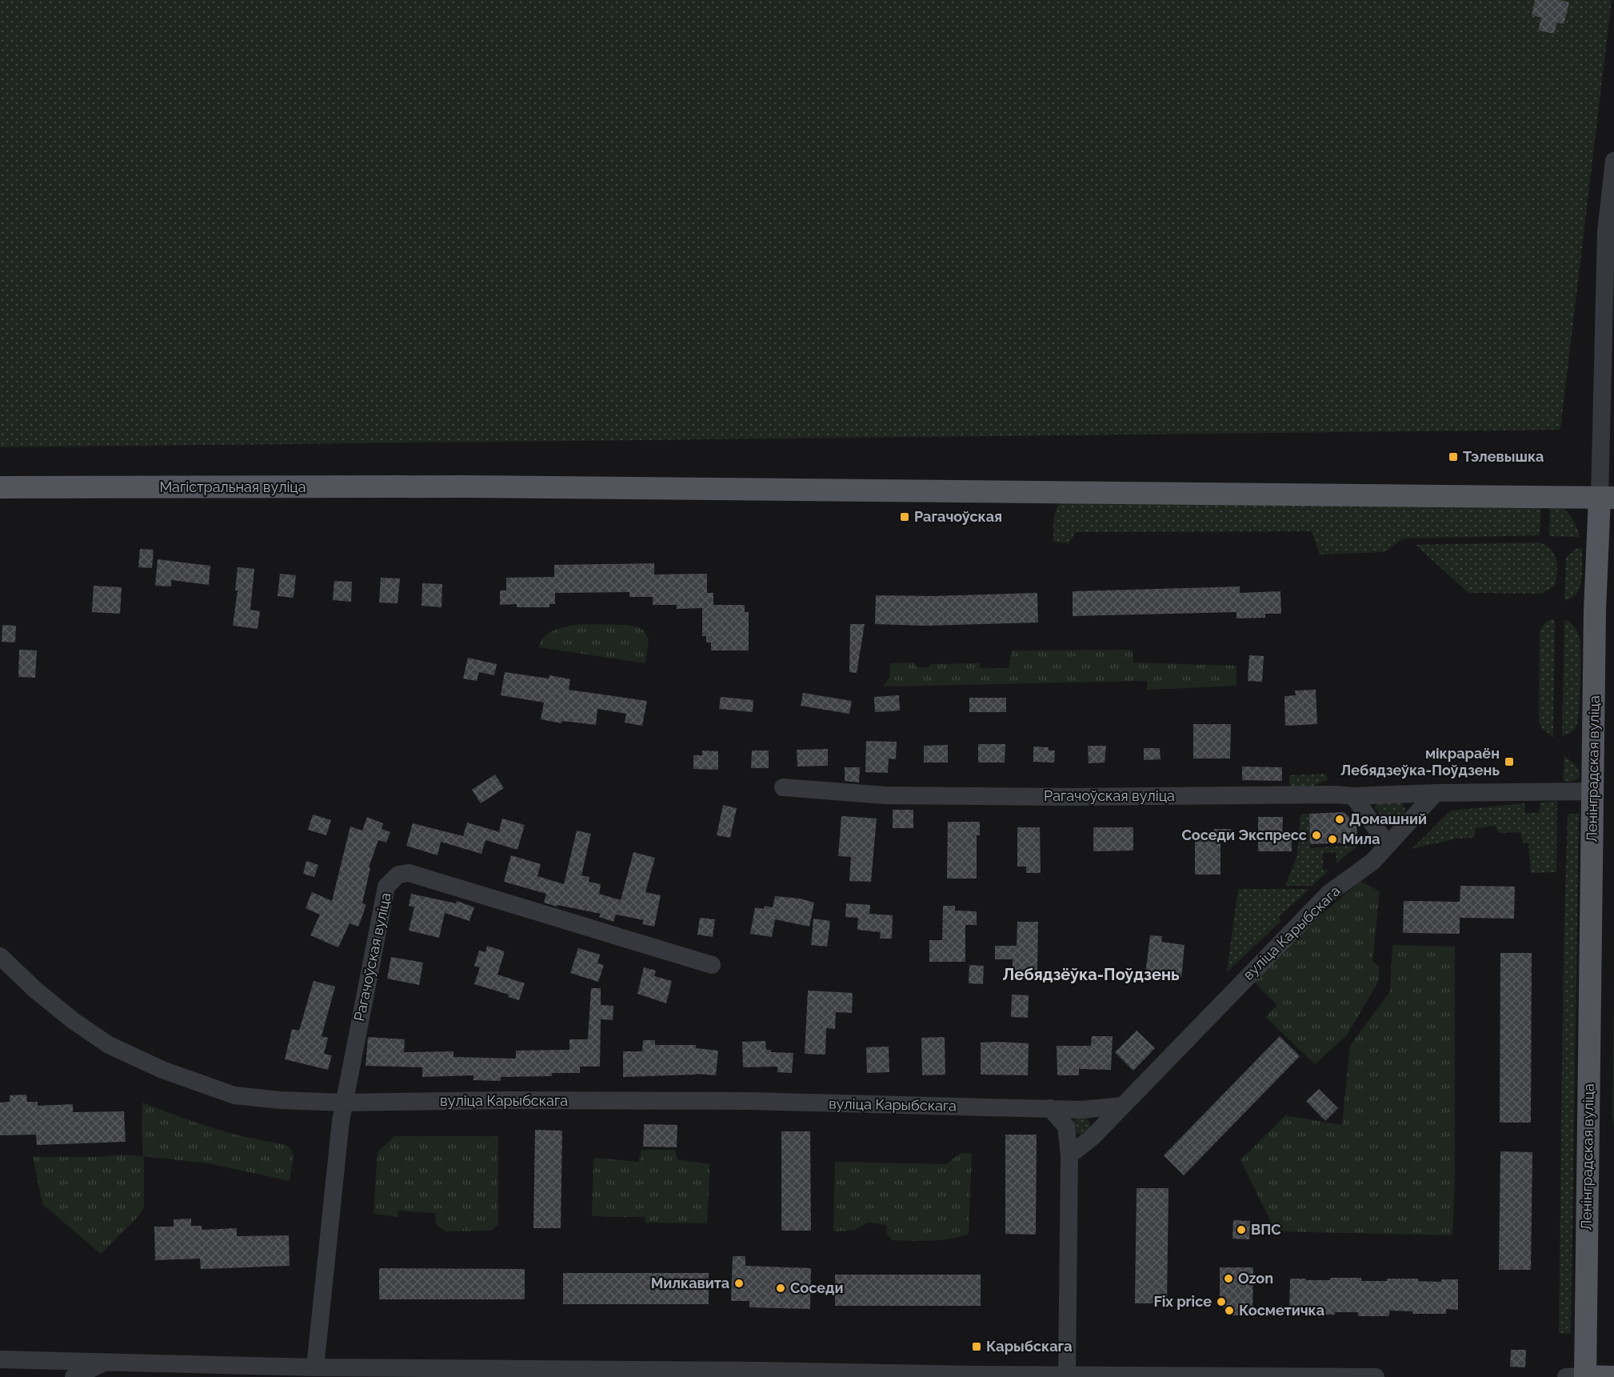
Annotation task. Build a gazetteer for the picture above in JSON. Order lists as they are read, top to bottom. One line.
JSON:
{"streets":{"main road":["Магістральная вуліца","Ленінградская вуліца"],"street":["Рагачоўская вуліца","вуліца Карыбскага"]},"crossings":[["Магістральная вуліца","Ленінградская вуліца"],["Рагачоўская вуліца","вуліца Карыбскага"]],"districts":["Лебядзёўка-Поўдзень"],"places":{"transit":["Тэлевышка","Рагачоўская","мікрараён Лебядзеўка-Поўдзень","Карыбскага"],"other":["Домашний","Соседи Экспресс","Мила","ВПС","Ozon","Милкавита","Соседи","Fix price","Косметичка"]}}
